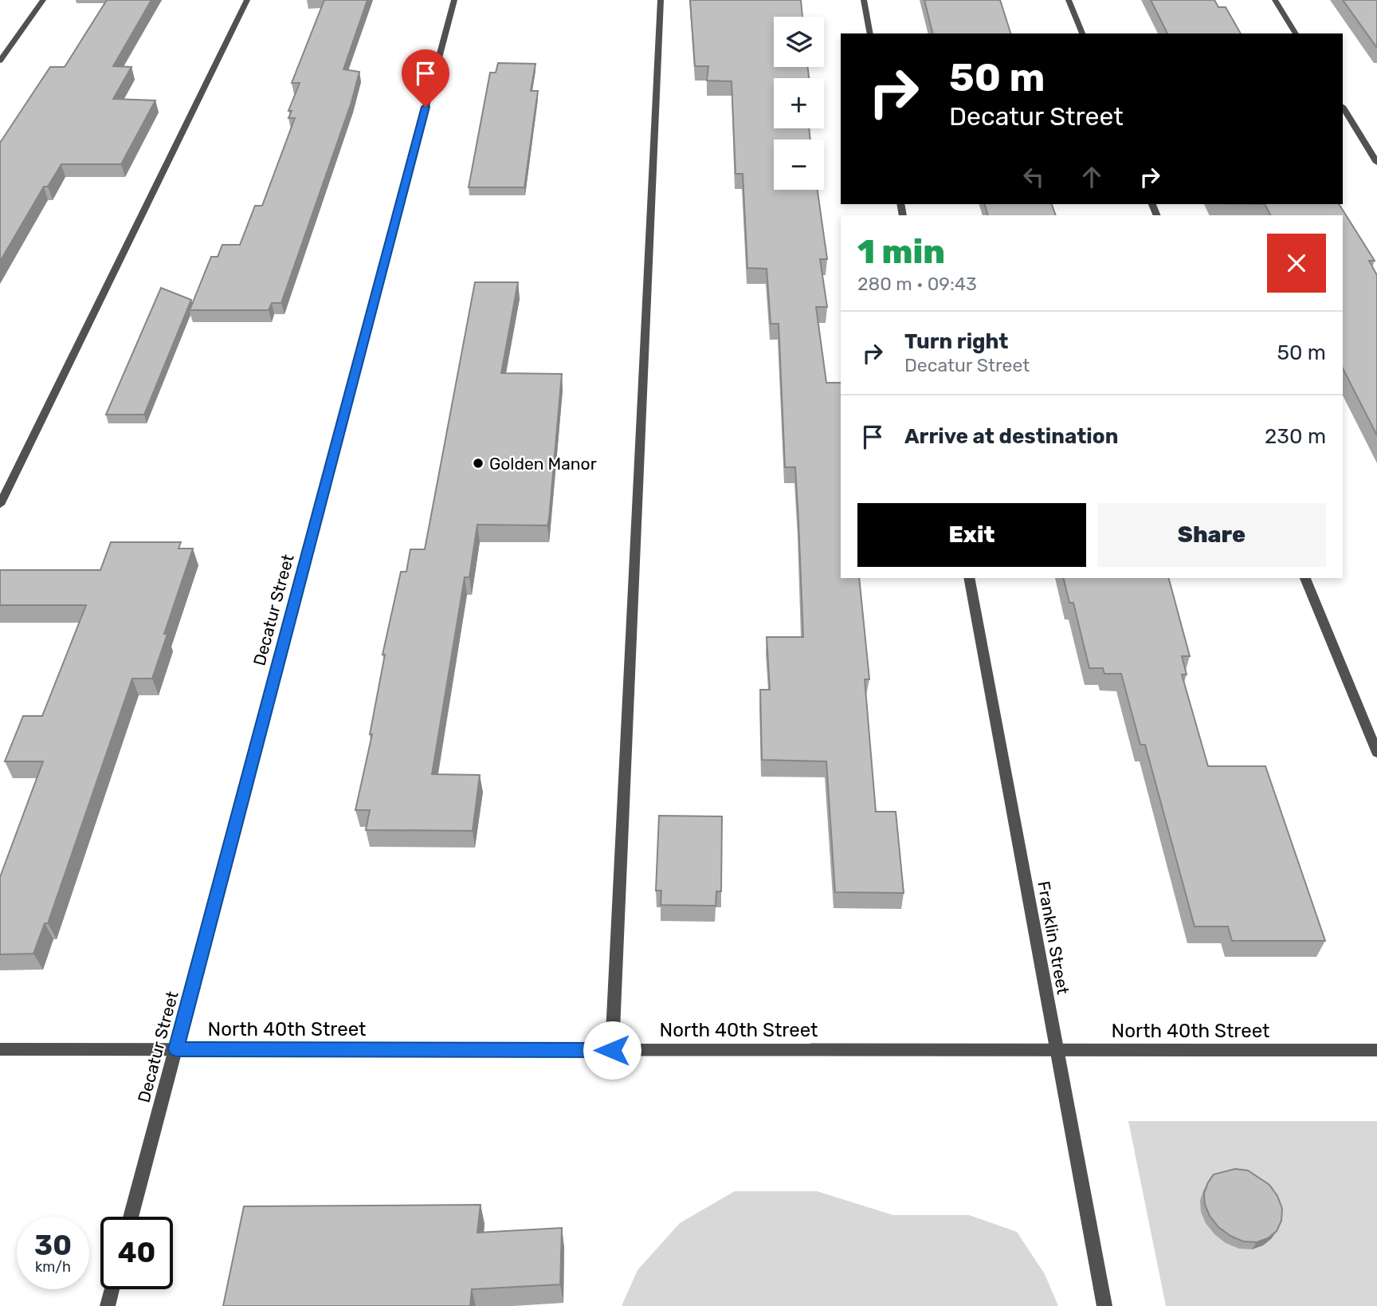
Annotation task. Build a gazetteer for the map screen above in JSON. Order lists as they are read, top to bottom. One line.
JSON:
{"streets":{"street":["Decatur Street","Franklin Street","North 40th Street"]},"crossings":[["Decatur Street","North 40th Street"],["Franklin Street","North 40th Street"]],"places":["Golden Manor"],"page":{"map_buttons":["+","−"],"turn":["50 m","Decatur Street"],"heading":["1 min","280 m · 09:43"],"list":[{"name":"Turn right","note":"Decatur Street","value":"50 m"},{"name":"Arrive at destination","value":"230 m"}],"buttons":["Exit","Share"],"speed":"30 km/h","limit":"40"}}
